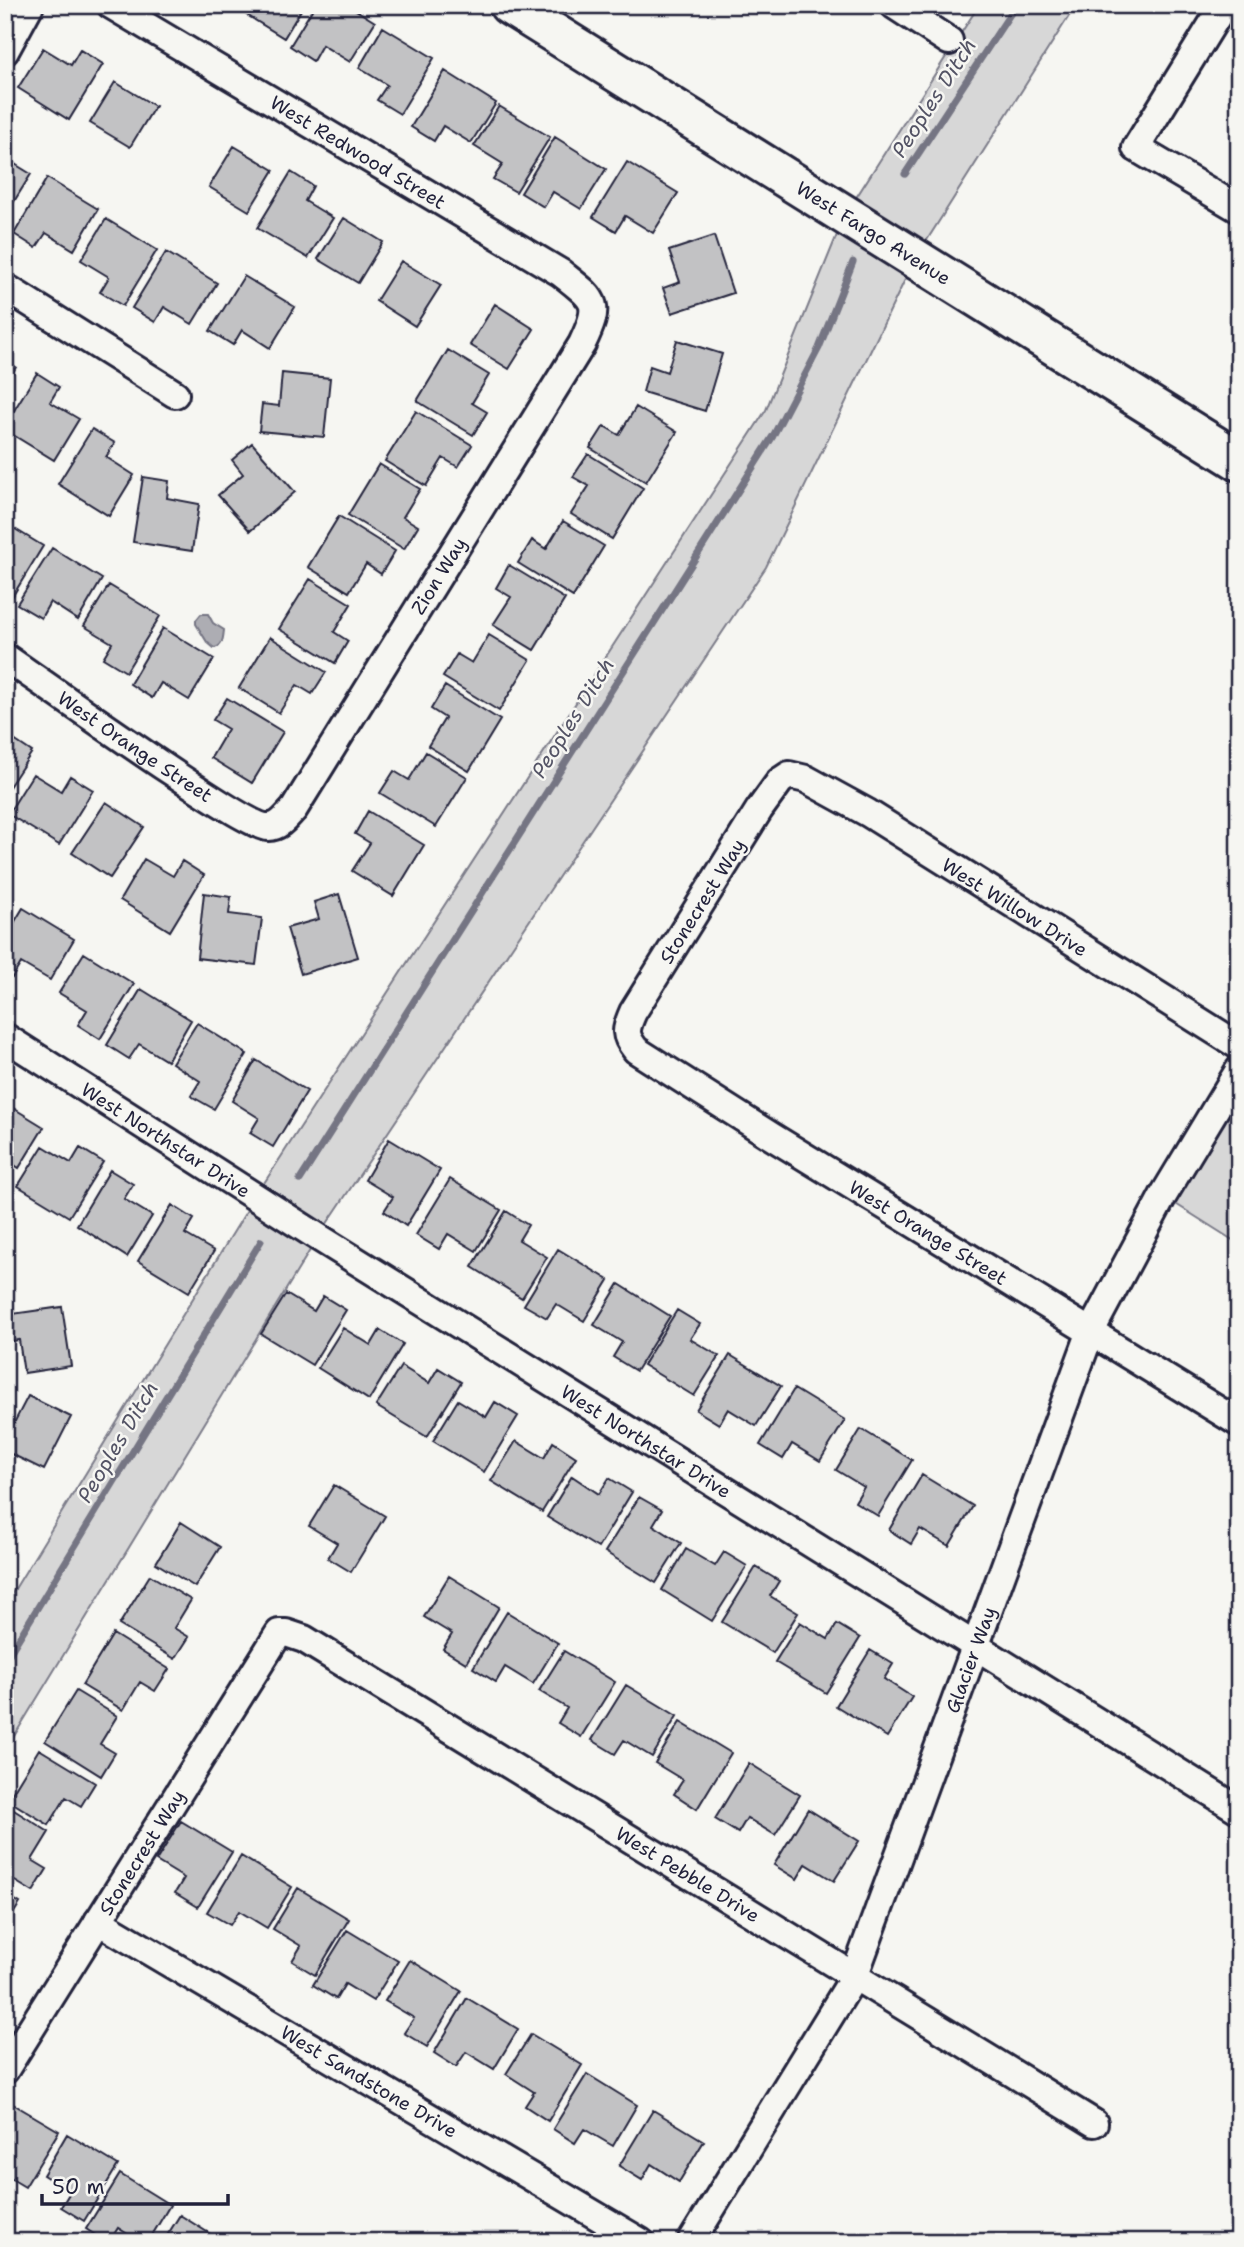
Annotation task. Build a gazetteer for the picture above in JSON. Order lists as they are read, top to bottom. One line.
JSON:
{"streets":{"main road":["West Fargo Avenue"],"street":["West Redwood Street","Zion Way","West Orange Street","Stonecrest Way","West Willow Drive","West Northstar Drive","Glacier Way","West Pebble Drive","West Sandstone Drive"]},"crossings":[["West Redwood Street","Zion Way"],["Zion Way","West Orange Street"],["West Orange Street","Stonecrest Way"],["West Orange Street","Glacier Way"],["Stonecrest Way","West Willow Drive"],["Stonecrest Way","West Pebble Drive"],["Stonecrest Way","West Sandstone Drive"],["West Northstar Drive","Glacier Way"],["Glacier Way","West Pebble Drive"]],"water":["Peoples Ditch"],"scale_bar":"50 m"}
